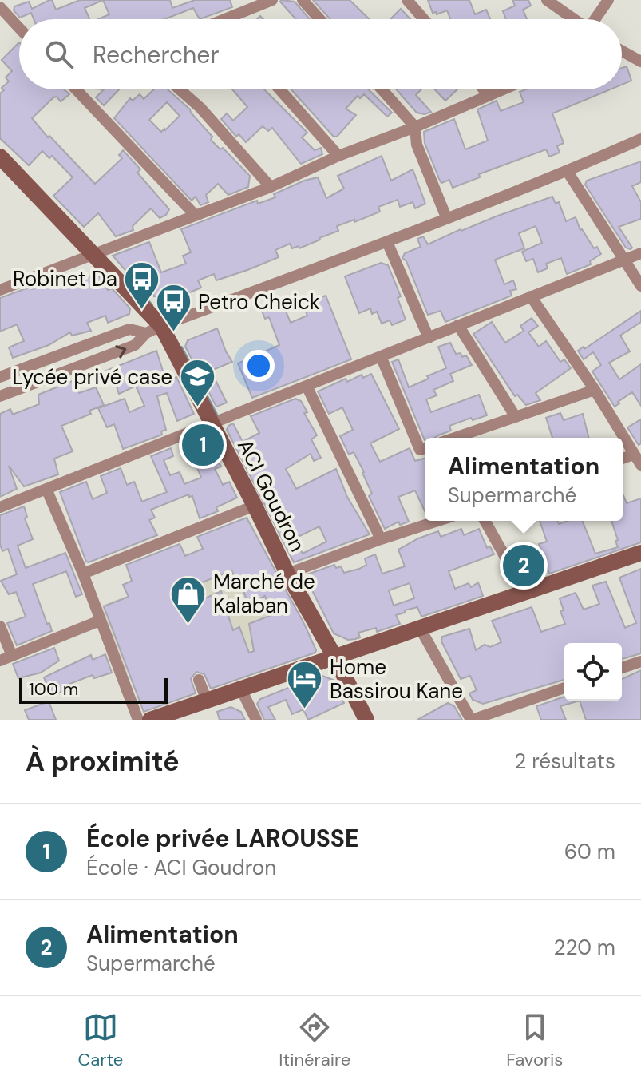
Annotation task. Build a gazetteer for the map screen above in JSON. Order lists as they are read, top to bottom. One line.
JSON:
{"streets":{"street":["ACI Goudron"]},"places":{"bus stop":["Robinet Da","Petro Cheick"],"school or university":["Lycée privé case"],"shop":["Marché de Kalaban"],"hotel":["Home Bassirou Kane"]},"scale_bar":"100 m","page":{"search":"Rechercher","pins":["1","2"],"popup":["Alimentation","Supermarché"],"scale":"100 m","heading":["À proximité","2 résultats"],"list":[{"mark":"1","name":"École privée LAROUSSE","note":"École · ACI Goudron","value":"60 m"},{"mark":"2","name":"Alimentation","note":"Supermarché","value":"220 m"}],"nav":["Carte","Itinéraire","Favoris"]}}
